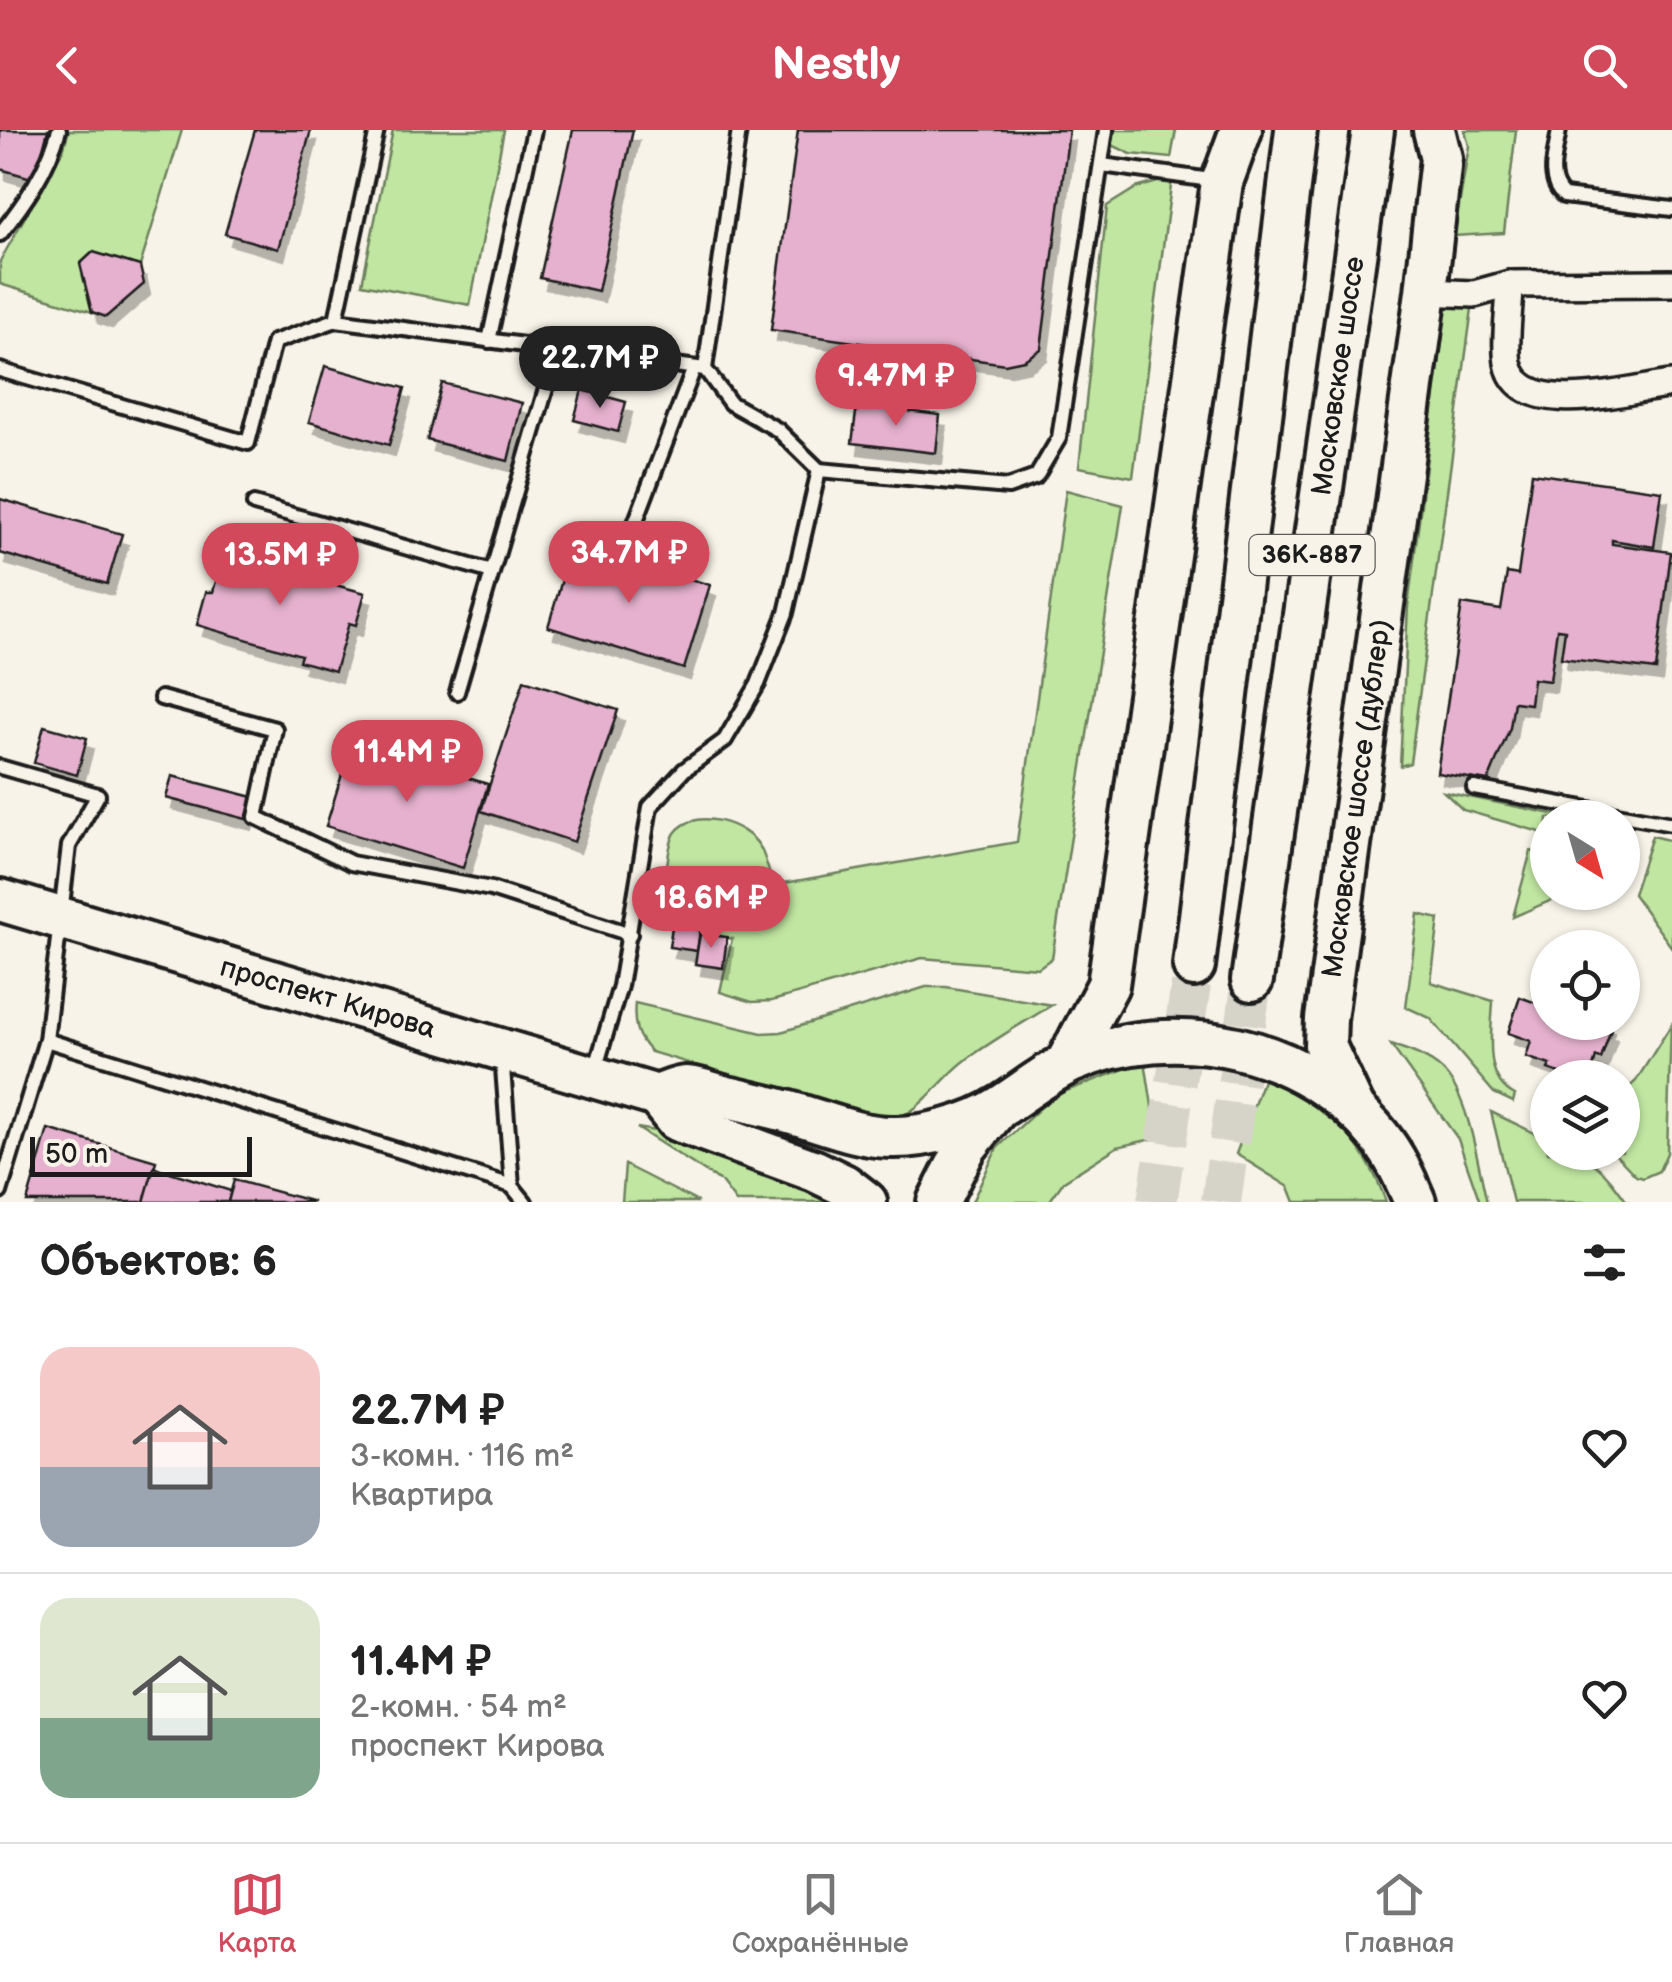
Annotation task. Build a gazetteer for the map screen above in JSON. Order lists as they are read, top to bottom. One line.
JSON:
{"streets":{"main road":["Московское шоссе","36К-887","Московское шоссе (дублер)","проспект Кирова"]},"scale_bar":"50 m","north":"bottom right","page":{"header":"Nestly","price":["22.7M ₽","9.47M ₽","34.7M ₽","13.5M ₽","11.4M ₽","18.6M ₽"],"scale":"50 m","heading":"Объектов: 6","list":[{"name":"22.7M ₽","note":"3-комн. · 116 m² · Квартира"},{"name":"11.4M ₽","note":"2-комн. · 54 m² · проспект Кирова"}],"tabs":["Карта","Сохранённые","Главная"]}}
